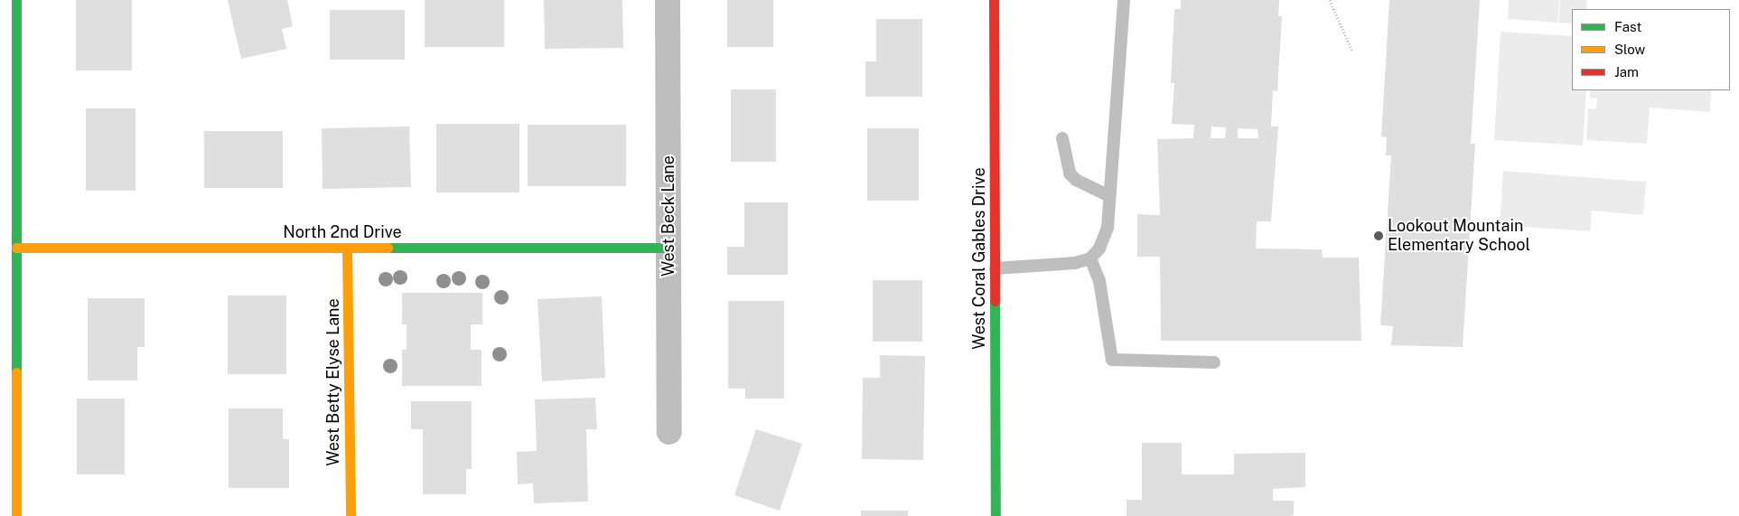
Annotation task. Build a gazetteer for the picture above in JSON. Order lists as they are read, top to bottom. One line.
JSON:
{"streets":{"street":["West Beck Lane","North 2nd Drive","West Coral Gables Drive","West Betty Elyse Lane"]},"crossings":[["West Beck Lane","North 2nd Drive"],["North 2nd Drive","West Betty Elyse Lane"]],"places":["Lookout Mountain Elementary School"],"legend":["Fast","Slow","Jam"]}
